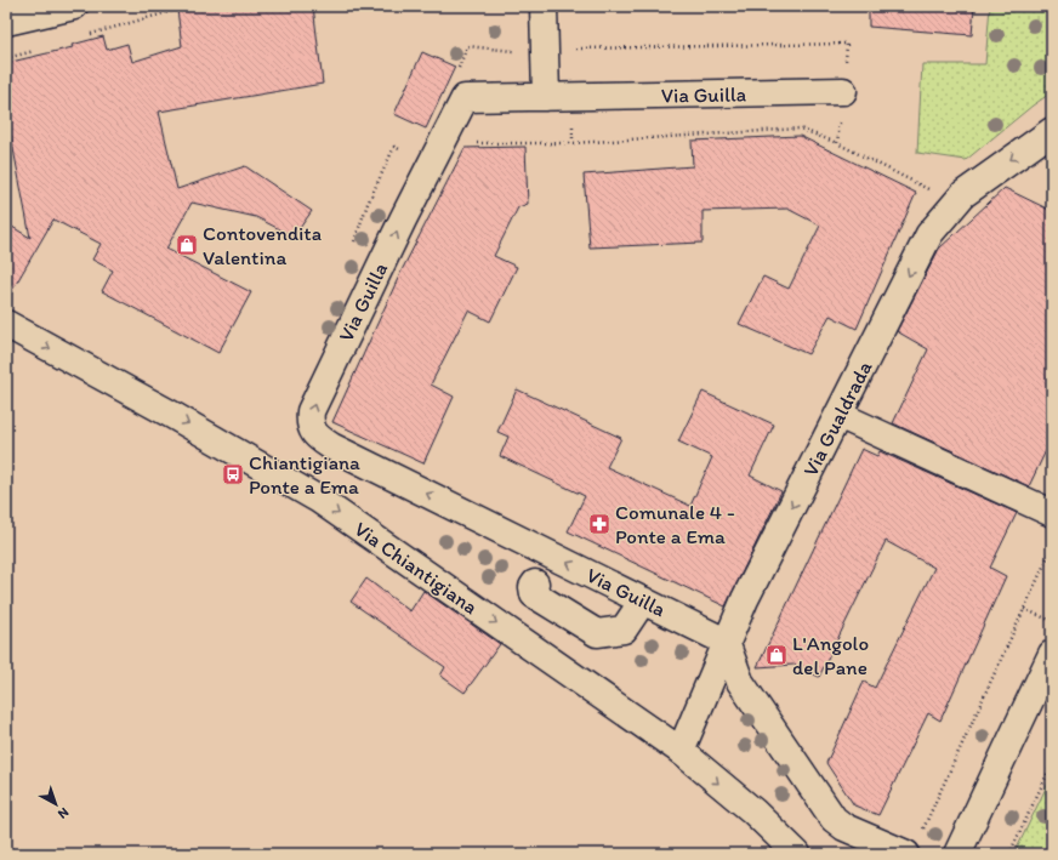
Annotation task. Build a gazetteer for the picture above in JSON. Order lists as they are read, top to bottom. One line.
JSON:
{"streets":{"street":["Via Guilla","Via Gualdrada","Via Chiantigiana"]},"crossings":[["Via Guilla","Via Gualdrada"],["Via Gualdrada","Via Chiantigiana"]],"one_way":["Via Gualdrada","Via Chiantigiana"],"places":{"shop":["Contovendita Valentina","L'Angolo del Pane"],"bus stop":["Chiantigiana Ponte a Ema"],"pharmacy":["Comunale 4 - Ponte a Ema"]},"north":"bottom right"}
